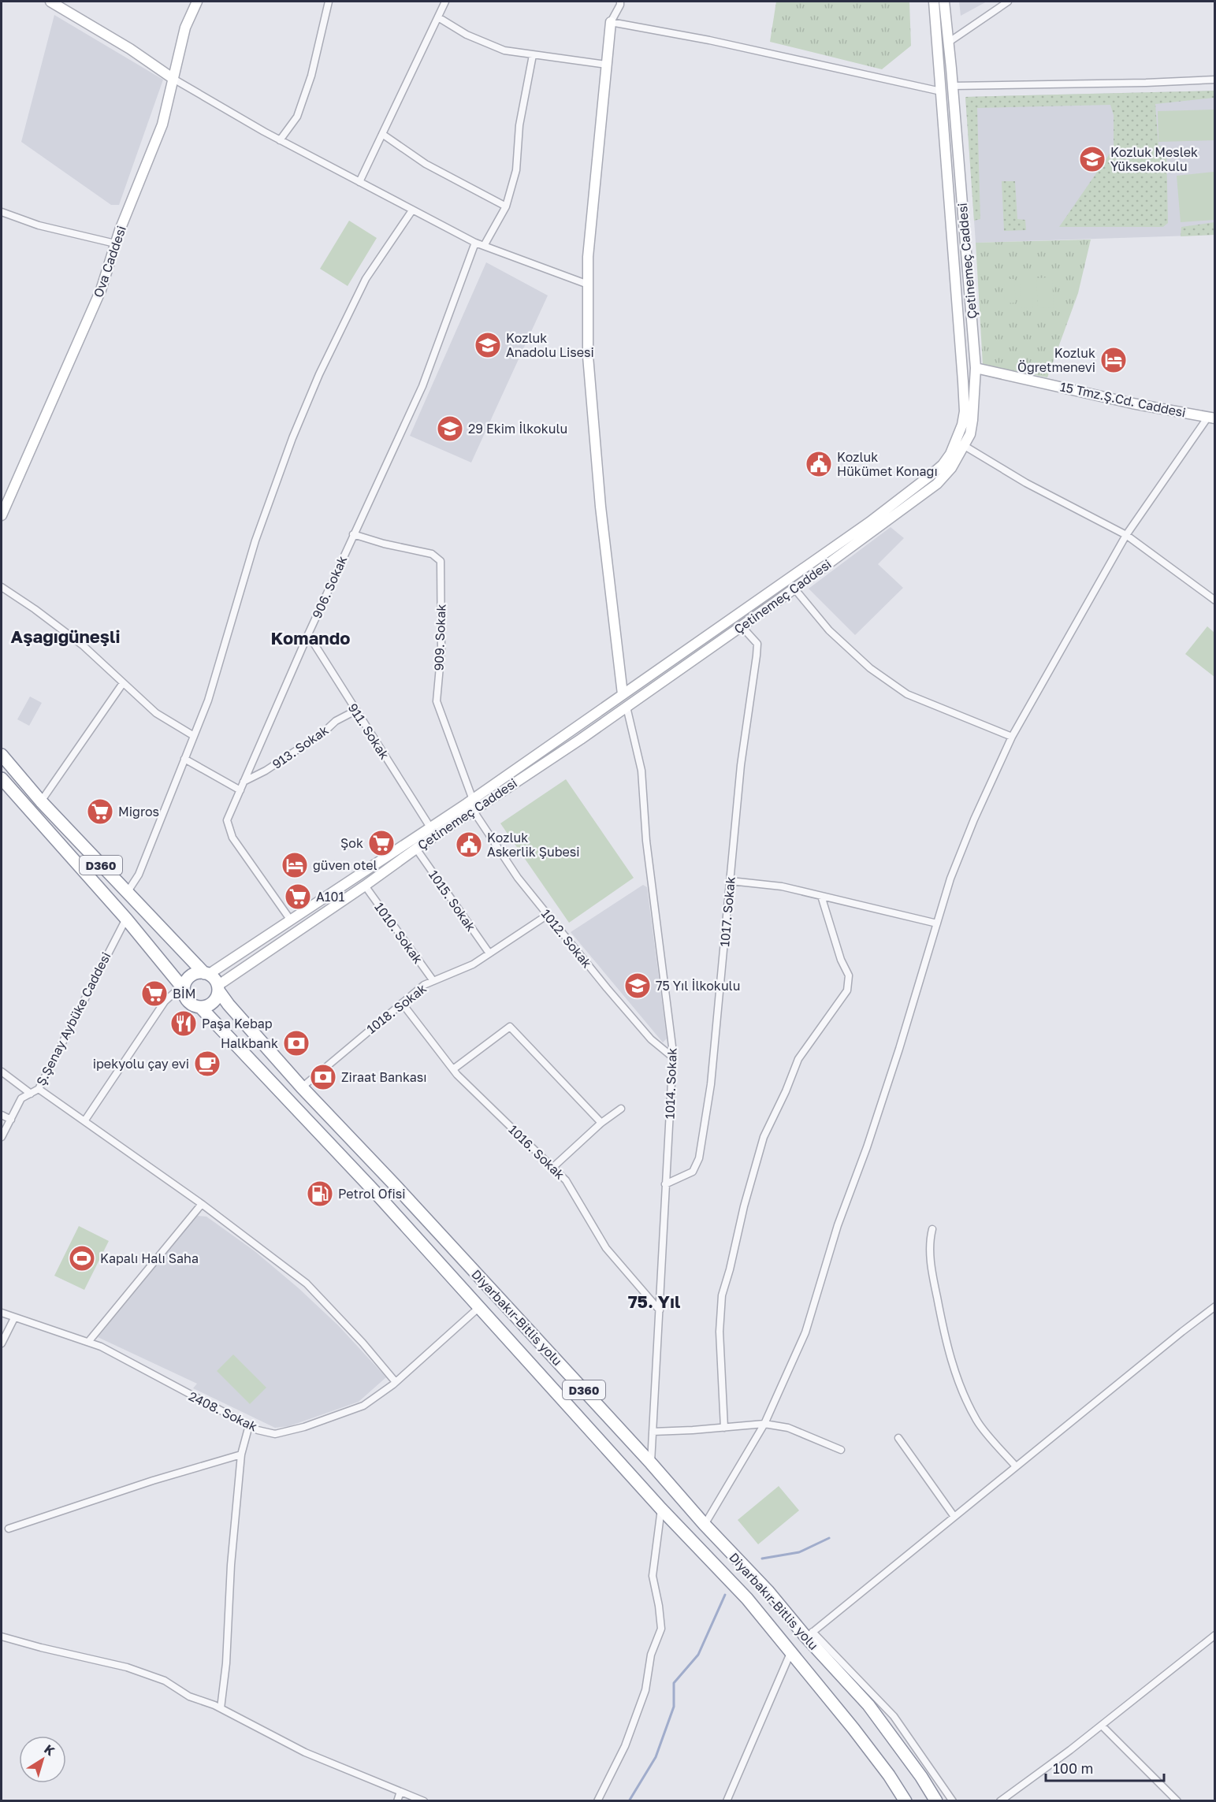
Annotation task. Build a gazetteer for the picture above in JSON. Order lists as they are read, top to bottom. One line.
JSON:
{"streets":{"highway":["D360","Diyarbakır-Bitlis yolu"],"main road":["Çetinemeç Caddesi","Ova Caddesi","15 Tmz.Ş.Cd. Caddesi"],"street":["906. Sokak","909. Sokak","911. Sokak","913. Sokak","1015. Sokak","1017. Sokak","1010. Sokak","1012. Sokak","1018. Sokak","Ş.Şenay Aybüke Caddesi","1014. Sokak","1016. Sokak","2408. Sokak"]},"crossings":[["Çetinemeç Caddesi","15 Tmz.Ş.Cd. Caddesi"],["Çetinemeç Caddesi","906. Sokak"],["Çetinemeç Caddesi","909. Sokak"],["Çetinemeç Caddesi","911. Sokak"],["Çetinemeç Caddesi","D360"],["Çetinemeç Caddesi","1015. Sokak"],["Çetinemeç Caddesi","1017. Sokak"],["Çetinemeç Caddesi","1010. Sokak"],["Çetinemeç Caddesi","1012. Sokak"],["Çetinemeç Caddesi","1014. Sokak"],["Çetinemeç Caddesi","Diyarbakır-Bitlis yolu"],["906. Sokak","909. Sokak"],["906. Sokak","911. Sokak"],["906. Sokak","913. Sokak"],["911. Sokak","913. Sokak"],["D360","Ş.Şenay Aybüke Caddesi"],["D360","Diyarbakır-Bitlis yolu"],["1015. Sokak","1018. Sokak"],["1017. Sokak","1014. Sokak"],["1010. Sokak","1018. Sokak"],["1012. Sokak","1018. Sokak"],["1012. Sokak","1014. Sokak"],["1018. Sokak","1016. Sokak"],["1018. Sokak","Diyarbakır-Bitlis yolu"],["1014. Sokak","1016. Sokak"],["1014. Sokak","Diyarbakır-Bitlis yolu"],["Diyarbakır-Bitlis yolu","2408. Sokak"]],"districts":["Aşağıgüneşli","Komando","75. Yıl"],"places":{"school or university":["Kozluk Meslek Yüksekokulu","Kozluk Anadolu Lisesi","29 Ekim İlkokulu","75 Yıl İlkokulu"],"hotel":["Kozluk Öğretmenevi","güven otel"],"public building":["Kozluk Hükümet Konağı","Kozluk Askerlik Şubesi"],"supermarket":["Migros","Şok","A101","BİM"],"restaurant":["Paşa Kebap"],"bank":["Halkbank","Ziraat Bankası"],"cafe":["ipekyolu çay evi"],"fuel station":["Petrol Ofisi"],"sports":["Kapalı Halı Saha"]},"scale_bar":"100 m","north":"top right"}
